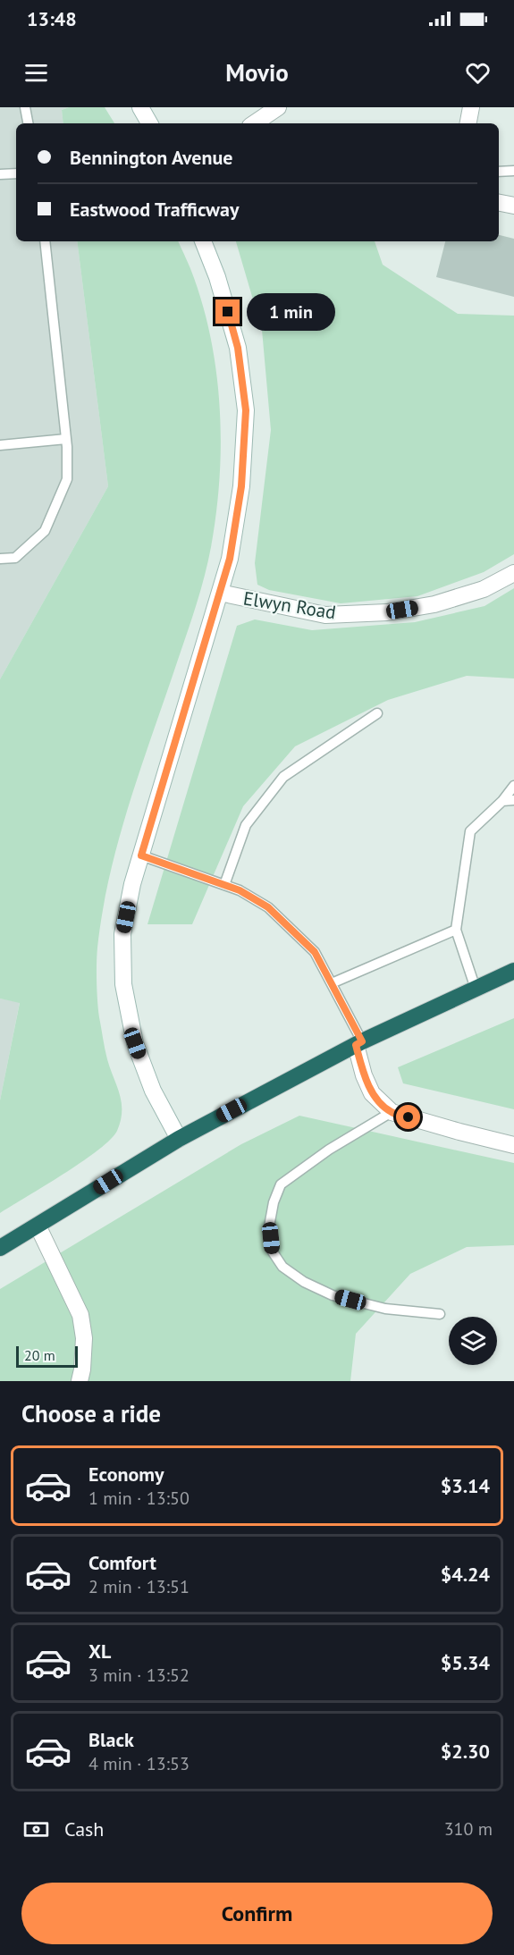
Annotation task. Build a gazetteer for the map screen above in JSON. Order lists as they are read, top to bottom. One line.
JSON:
{"streets":{"main road":["Elwyn Road"]},"scale_bar":"20 m","page":{"status":"13:48","header":"Movio","banner":["Bennington Avenue","Eastwood Trafficway"],"bubble":"1 min","scale":"20 m","heading":"Choose a ride","list":[{"name":"Economy","note":"1 min · 13:50","value":"$3.14"},{"name":"Comfort","note":"2 min · 13:51","value":"$4.24"},{"name":"XL","note":"3 min · 13:52","value":"$5.34"},{"name":"Black","note":"4 min · 13:53","value":"$2.30"}],"pay":["Cash","310 m"],"buttons":"Confirm"}}
